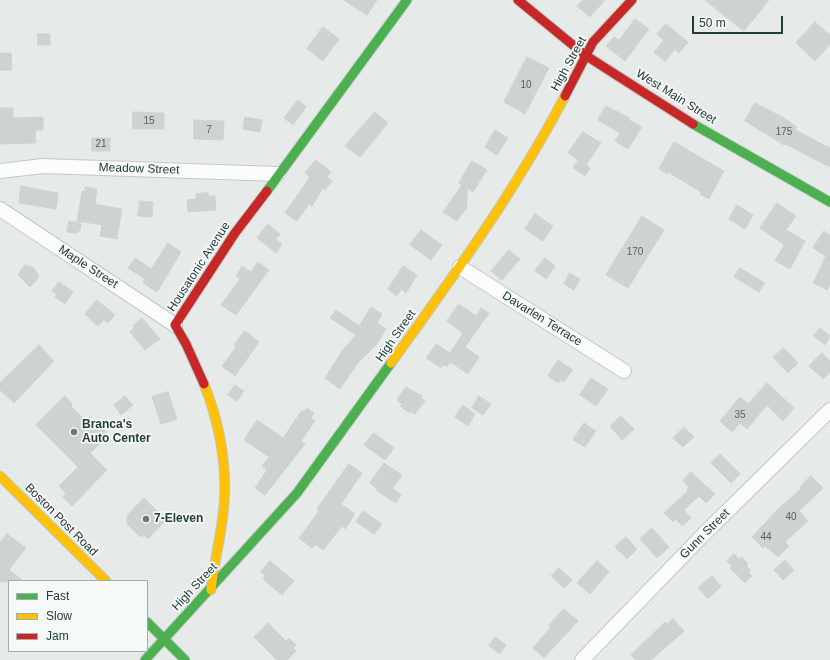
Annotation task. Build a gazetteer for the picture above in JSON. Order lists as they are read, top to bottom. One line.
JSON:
{"streets":{"main road":["High Street","West Main Street","Housatonic Avenue","Boston Post Road"],"street":["Meadow Street","Maple Street","Davarlen Terrace","Gunn Street"]},"crossings":[["High Street","West Main Street"],["High Street","Housatonic Avenue"],["High Street","Davarlen Terrace"],["Meadow Street","Housatonic Avenue"],["Maple Street","Housatonic Avenue"]],"places":["Branca's Auto Center","7-Eleven"],"house_numbers":["10","15","7","175","21","170","35","40","44"],"legend":["Fast","Slow","Jam"],"scale_bar":"50 m"}
